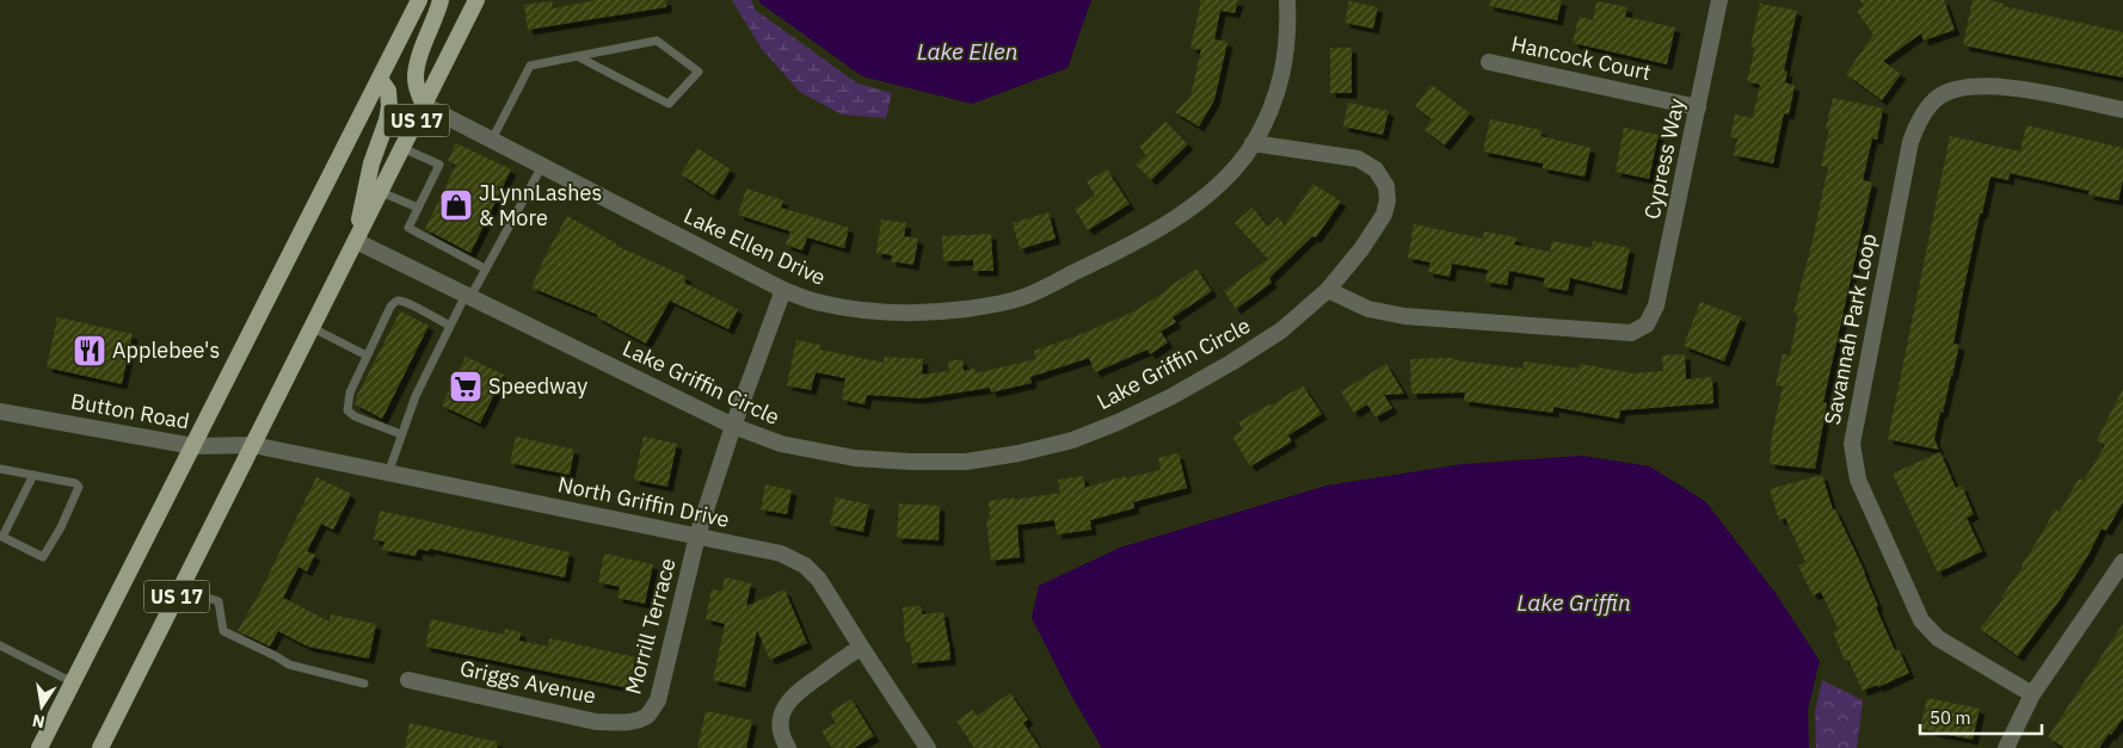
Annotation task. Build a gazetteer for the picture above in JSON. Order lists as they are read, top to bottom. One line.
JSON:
{"streets":{"main road":["US 17"],"street":["Hancock Court","Cypress Way","Lake Ellen Drive","Savannah Park Loop","Lake Griffin Circle","Button Road","North Griffin Drive","Morrill Terrace","Griggs Avenue"]},"crossings":[["Hancock Court","Cypress Way"],["US 17","Lake Ellen Drive"],["US 17","Lake Griffin Circle"],["US 17","Button Road"],["US 17","North Griffin Drive"],["Cypress Way","Lake Griffin Circle"],["Lake Ellen Drive","Lake Griffin Circle"],["Lake Ellen Drive","Morrill Terrace"],["Lake Griffin Circle","Morrill Terrace"],["Button Road","North Griffin Drive"],["North Griffin Drive","Morrill Terrace"],["Morrill Terrace","Griggs Avenue"]],"water":["Lake Ellen","Lake Griffin"],"places":{"shop":["JLynnLashes & More"],"restaurant":["Applebee's"],"supermarket":["Speedway"]},"scale_bar":"50 m","north":"bottom"}
